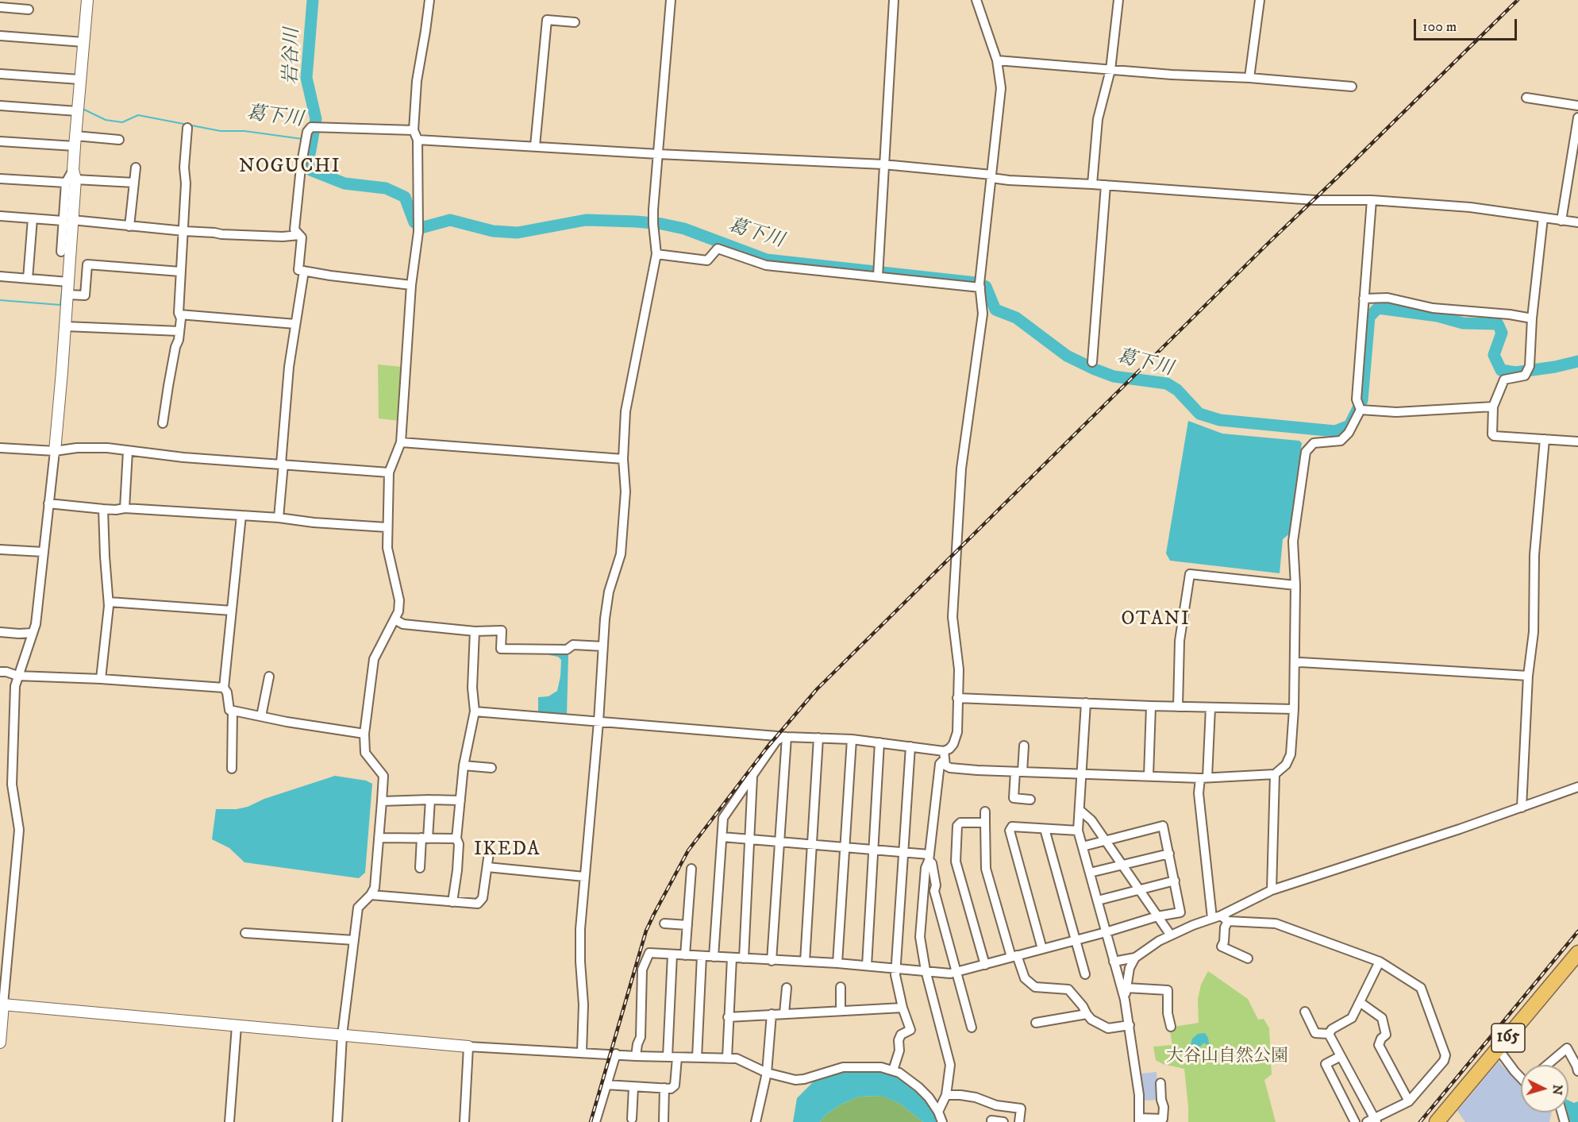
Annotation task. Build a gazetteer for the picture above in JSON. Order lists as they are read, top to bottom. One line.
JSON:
{"streets":{"highway":["165"]},"districts":["NOGUCHI","OTANI","IKEDA"],"water":["岩谷川","葛下川"],"parks":["大谷山自然公園"],"scale_bar":"100 m","north":"right"}
